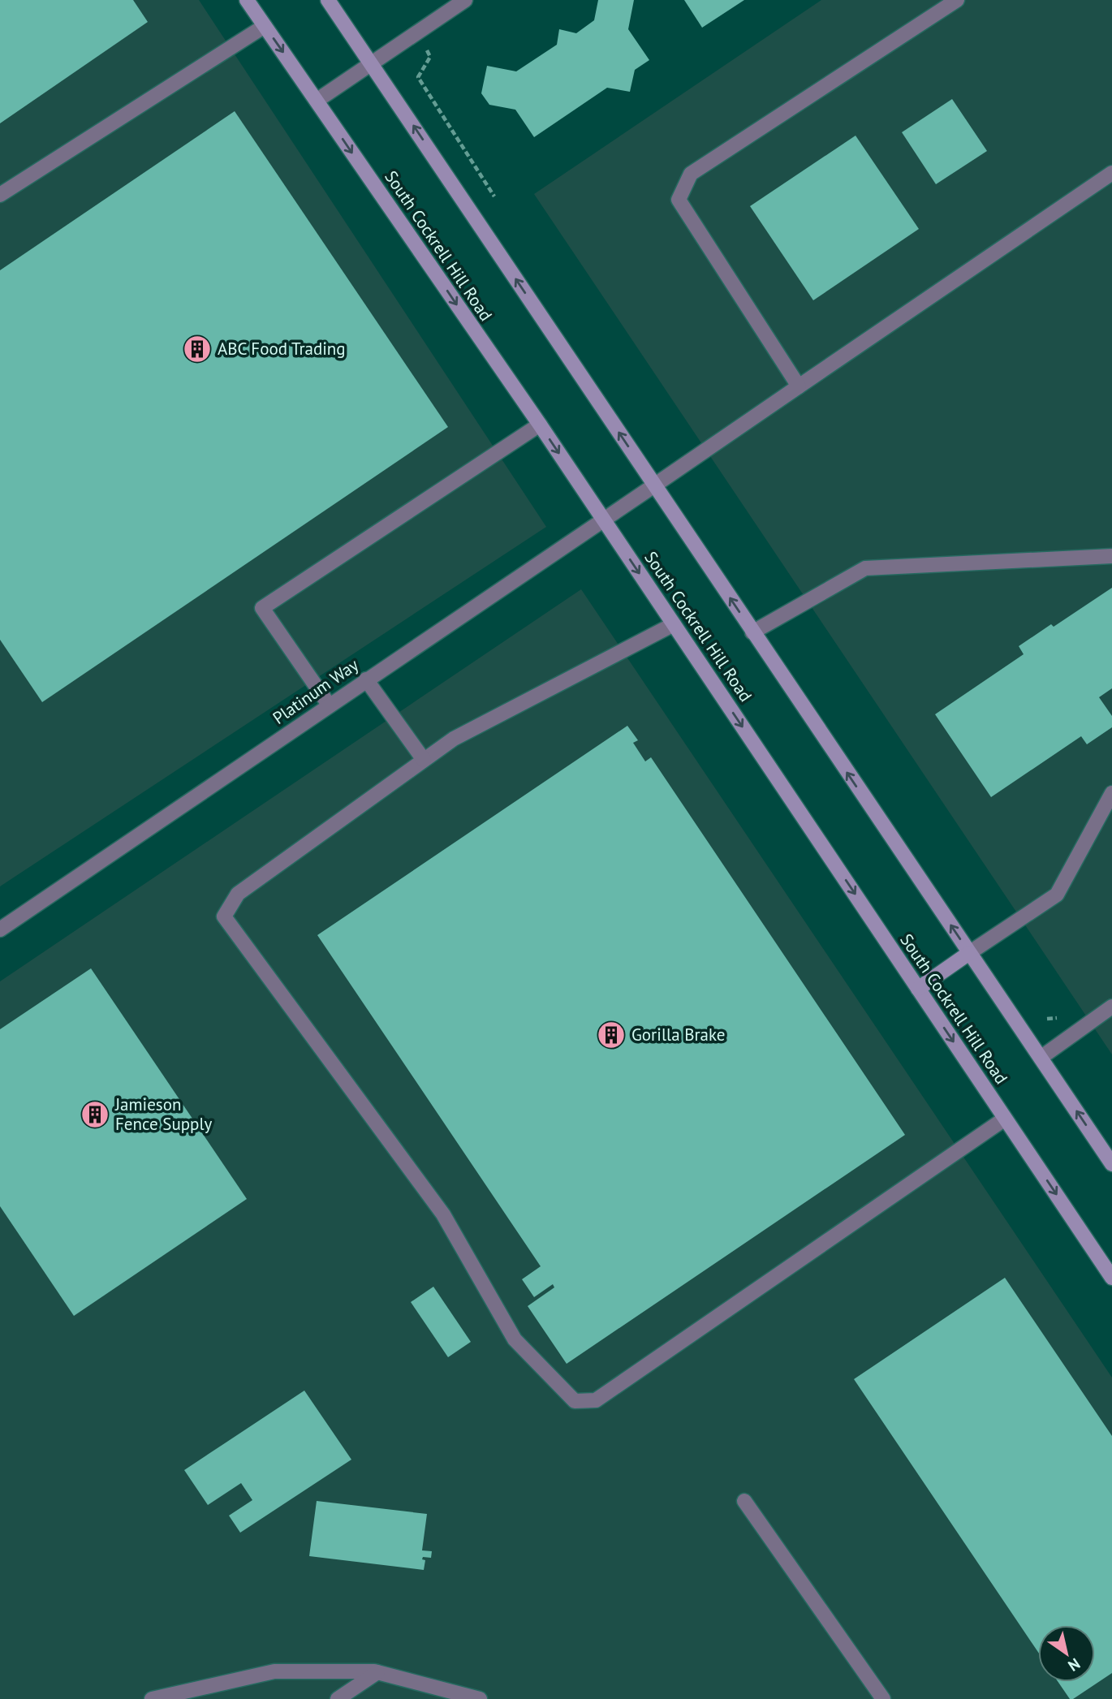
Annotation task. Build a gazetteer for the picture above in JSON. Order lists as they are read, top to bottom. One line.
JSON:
{"streets":{"main road":["South Cockrell Hill Road"],"street":["Platinum Way"]},"crossings":[["South Cockrell Hill Road","Platinum Way"]],"places":{"building":["ABC Food Trading","Gorilla Brake","Jamieson Fence Supply"]},"north":"bottom right"}
